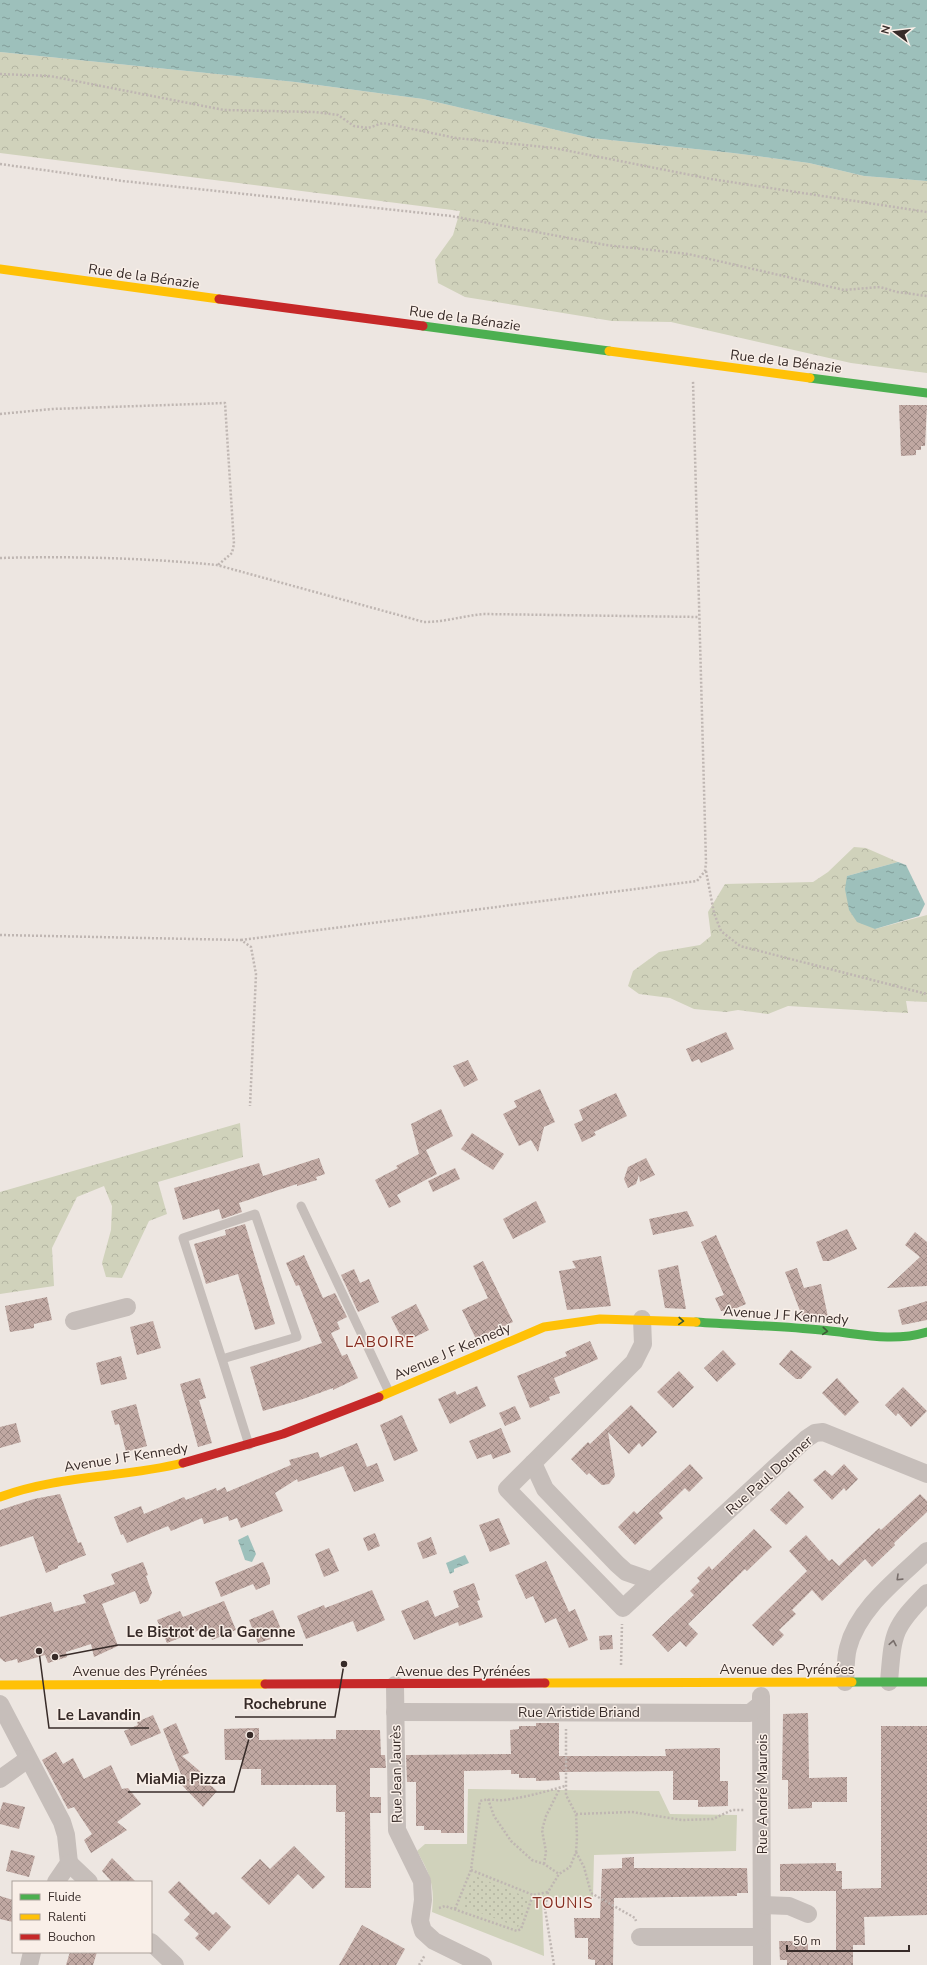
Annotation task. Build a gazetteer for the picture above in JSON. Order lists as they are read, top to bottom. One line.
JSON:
{"streets":{"street":["Rue de la Bénazie","Avenue J F Kennedy","Rue Paul Doumer","Avenue des Pyrénées","Rue Aristide Briand","Rue Jean Jaurès","Rue André Maurois"]},"crossings":[["Avenue des Pyrénées","Rue Jean Jaurès"],["Avenue des Pyrénées","Rue André Maurois"],["Rue Aristide Briand","Rue Jean Jaurès"],["Rue Aristide Briand","Rue André Maurois"]],"districts":["LABOIRE","TOUNIS"],"places":["Le Lavandin","Le Bistrot de la Garenne","Rochebrune","MiaMia Pizza"],"legend":["Fluide","Ralenti","Bouchon"],"scale_bar":"50 m","north":"left"}
